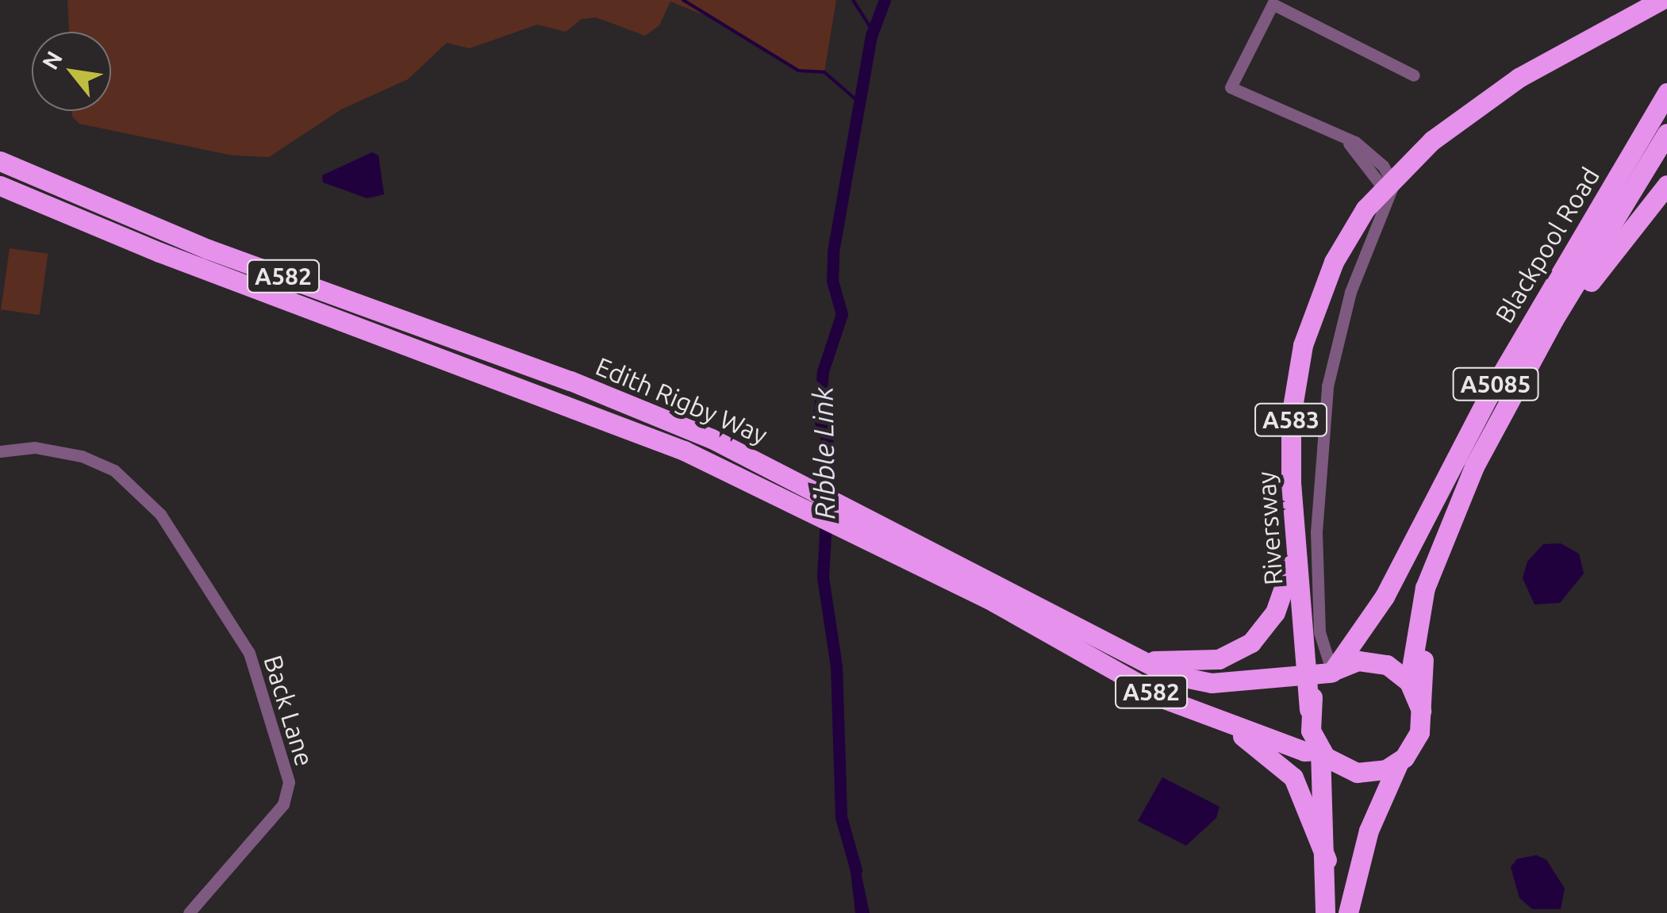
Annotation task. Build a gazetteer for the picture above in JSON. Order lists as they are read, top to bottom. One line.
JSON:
{"streets":{"highway":["Blackpool Road","A582","A5085","Edith Rigby Way","A583","Riversway"],"street":["Back Lane"]},"crossings":[["Blackpool Road","Edith Rigby Way"],["Blackpool Road","Riversway"],["Edith Rigby Way","Riversway"]],"water":["Ribble Link"],"north":"top left"}
